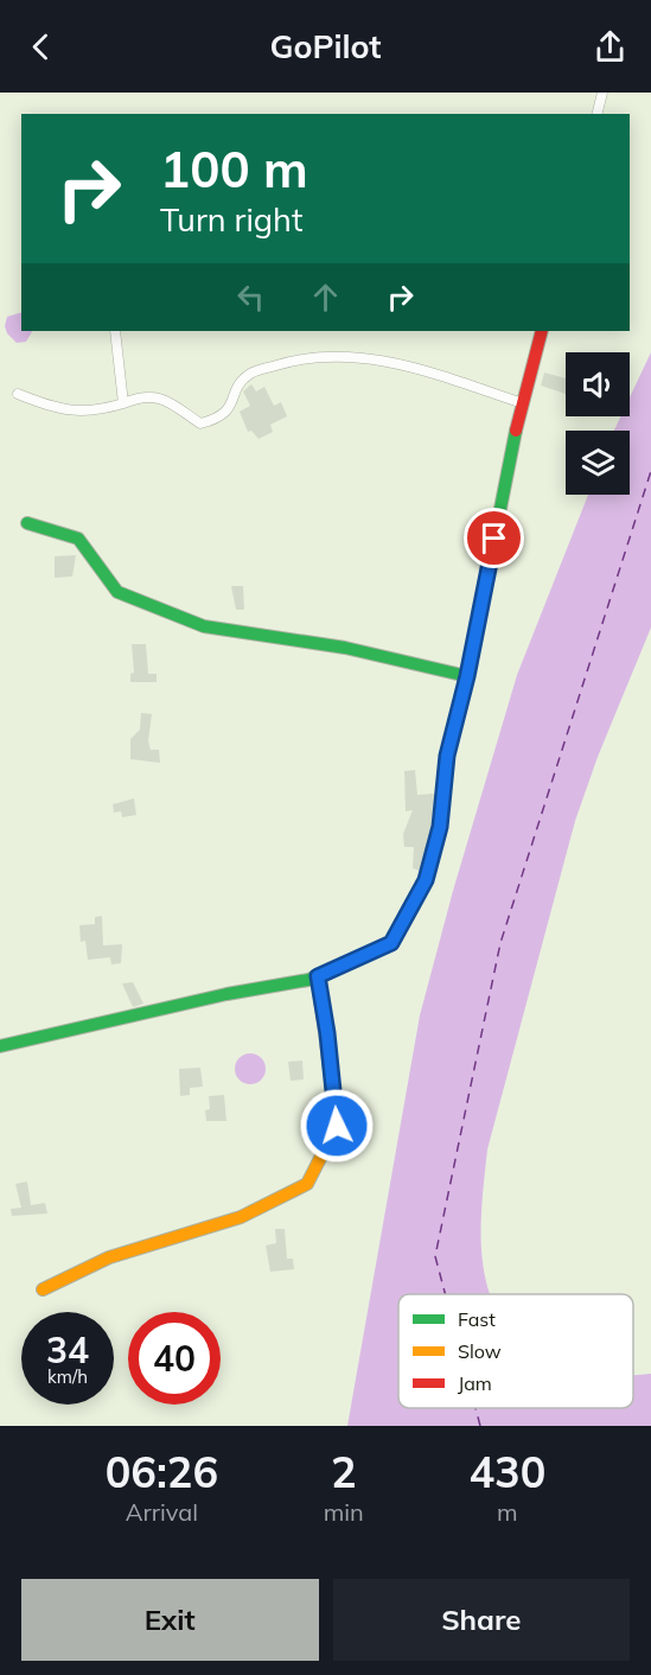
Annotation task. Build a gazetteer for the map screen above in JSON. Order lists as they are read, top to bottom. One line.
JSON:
{"legend":["Fast","Slow","Jam"],"page":{"header":"GoPilot","turn":["100 m","Turn right"],"speed":"34 km/h","limit":"40","eta":["06:26","Arrival","2","min","430","m"],"buttons":["Exit","Share"]}}
